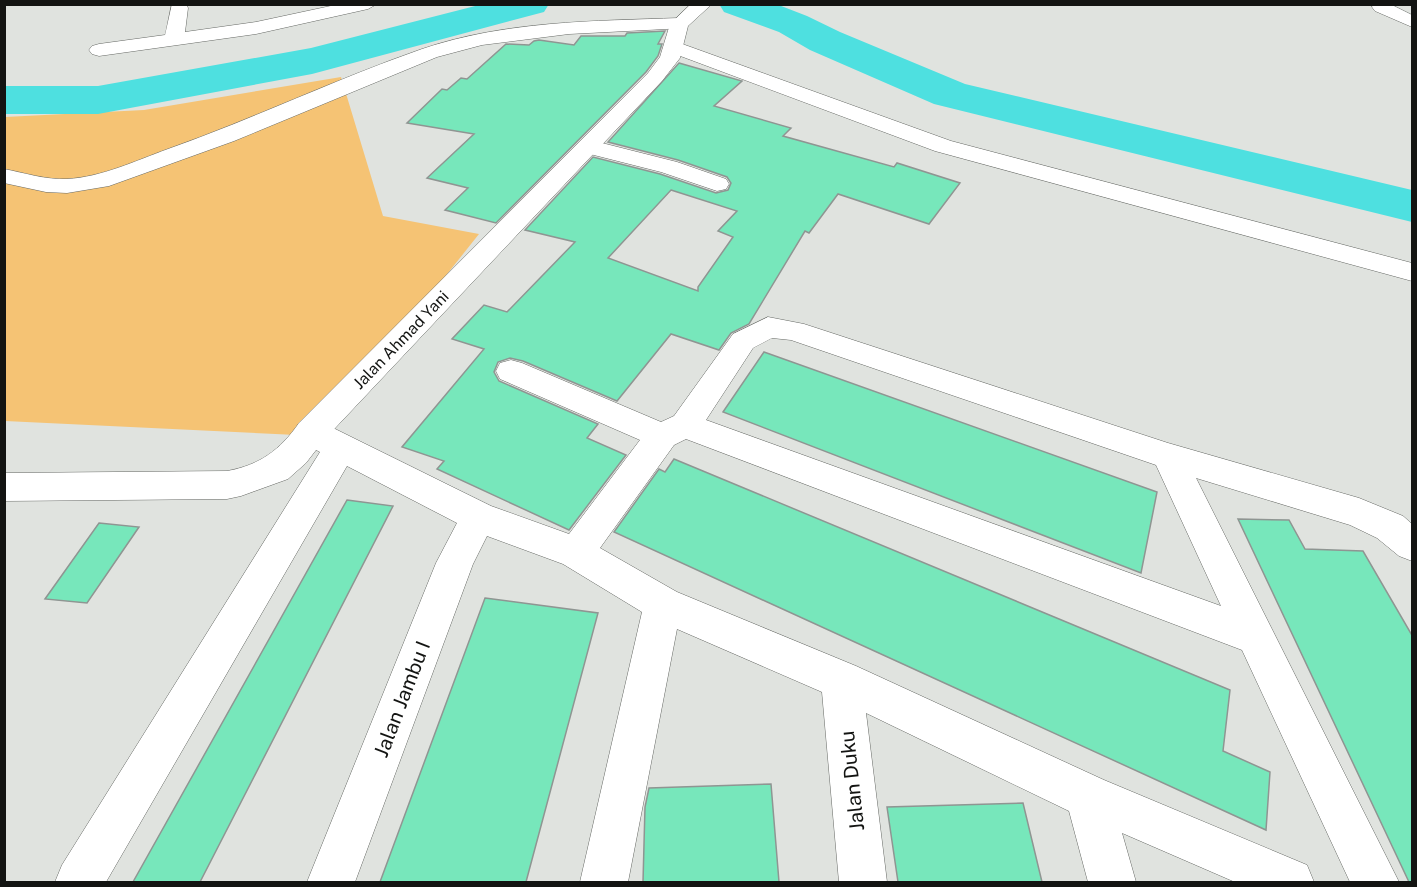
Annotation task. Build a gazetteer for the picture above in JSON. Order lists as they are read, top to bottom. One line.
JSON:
{"streets":{"street":["Jalan Ahmad Yani","Jalan Jambu I","Jalan Duku"]}}
